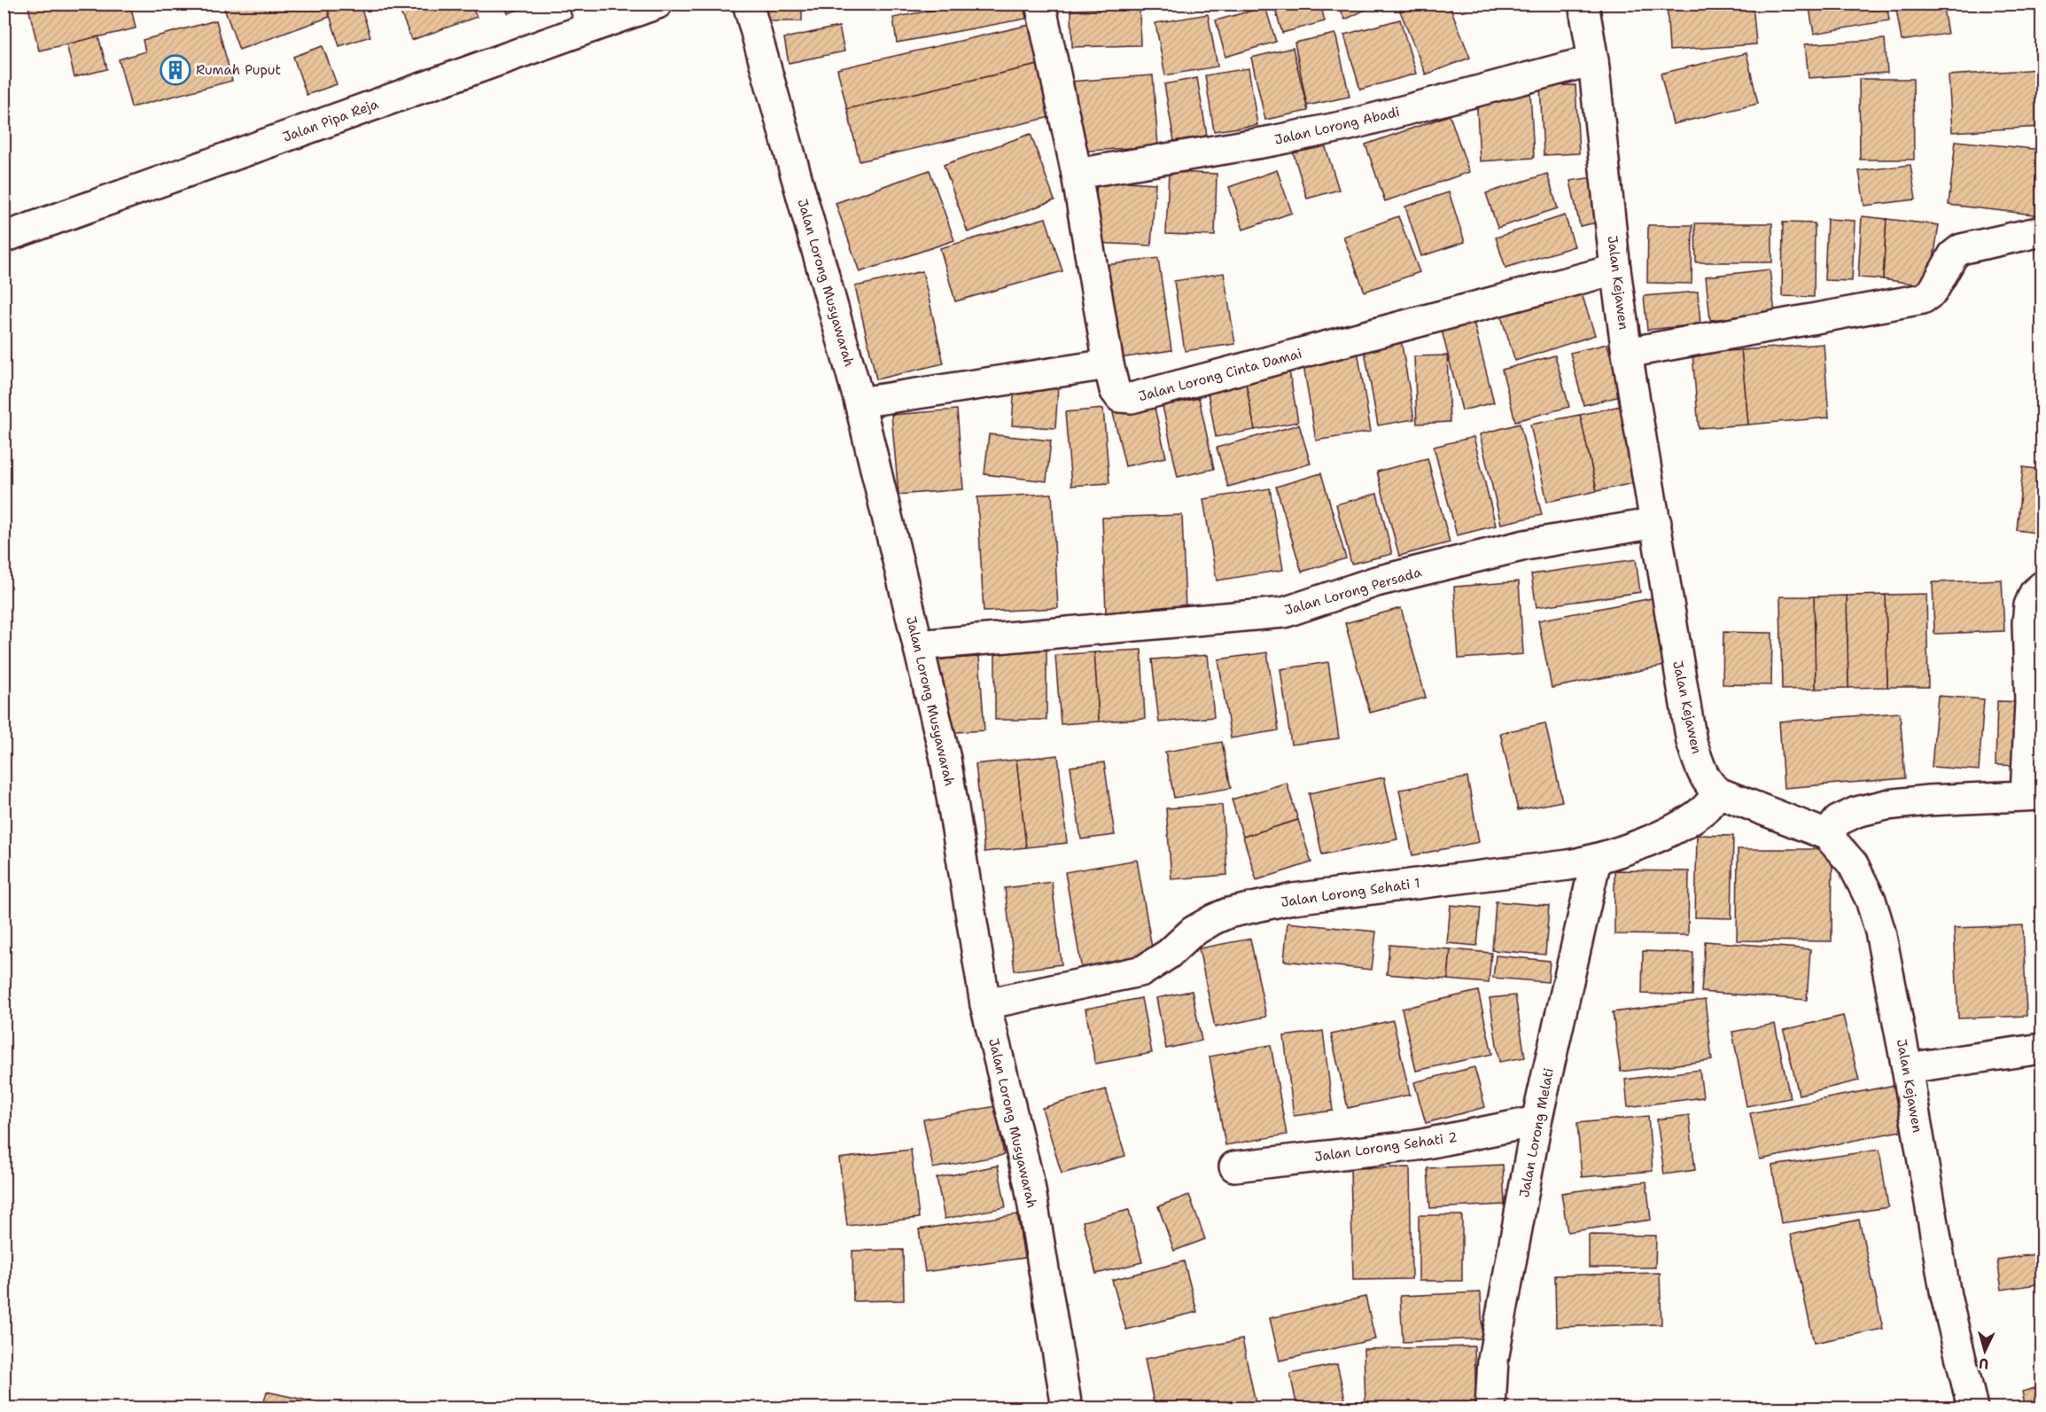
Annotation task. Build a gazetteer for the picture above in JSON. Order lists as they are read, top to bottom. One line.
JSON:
{"streets":{"street":["Jalan Pipa Reja","Jalan Lorong Abadi","Jalan Lorong Musyawarah","Jalan Kejawen","Jalan Lorong Cinta Damai","Jalan Lorong Persada","Jalan Lorong Sehati 1","Jalan Lorong Melati","Jalan Lorong Sehati 2"]},"crossings":[["Jalan Lorong Abadi","Jalan Kejawen"],["Jalan Lorong Abadi","Jalan Lorong Cinta Damai"],["Jalan Lorong Musyawarah","Jalan Lorong Persada"],["Jalan Lorong Musyawarah","Jalan Lorong Sehati 1"],["Jalan Kejawen","Jalan Lorong Cinta Damai"],["Jalan Kejawen","Jalan Lorong Persada"],["Jalan Kejawen","Jalan Lorong Sehati 1"],["Jalan Lorong Sehati 1","Jalan Lorong Melati"],["Jalan Lorong Melati","Jalan Lorong Sehati 2"]],"places":{"building":["Rumah Puput"]},"north":"bottom"}
